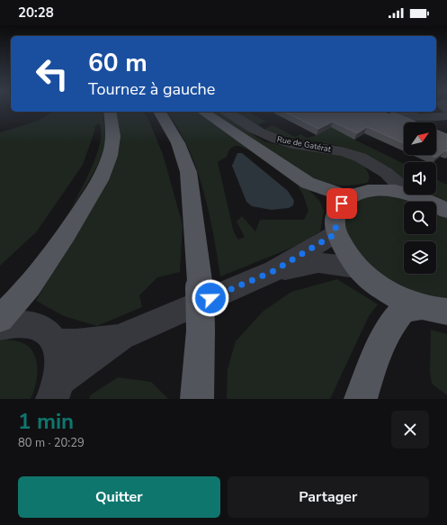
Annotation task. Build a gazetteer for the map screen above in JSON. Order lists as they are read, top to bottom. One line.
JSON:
{"streets":{"street":["Rue de Gatérat"]},"north":"top right","page":{"status":"20:28","turn":["60 m","Tournez à gauche"],"heading":["1 min","80 m · 20:29"],"buttons":["Quitter","Partager"]}}
